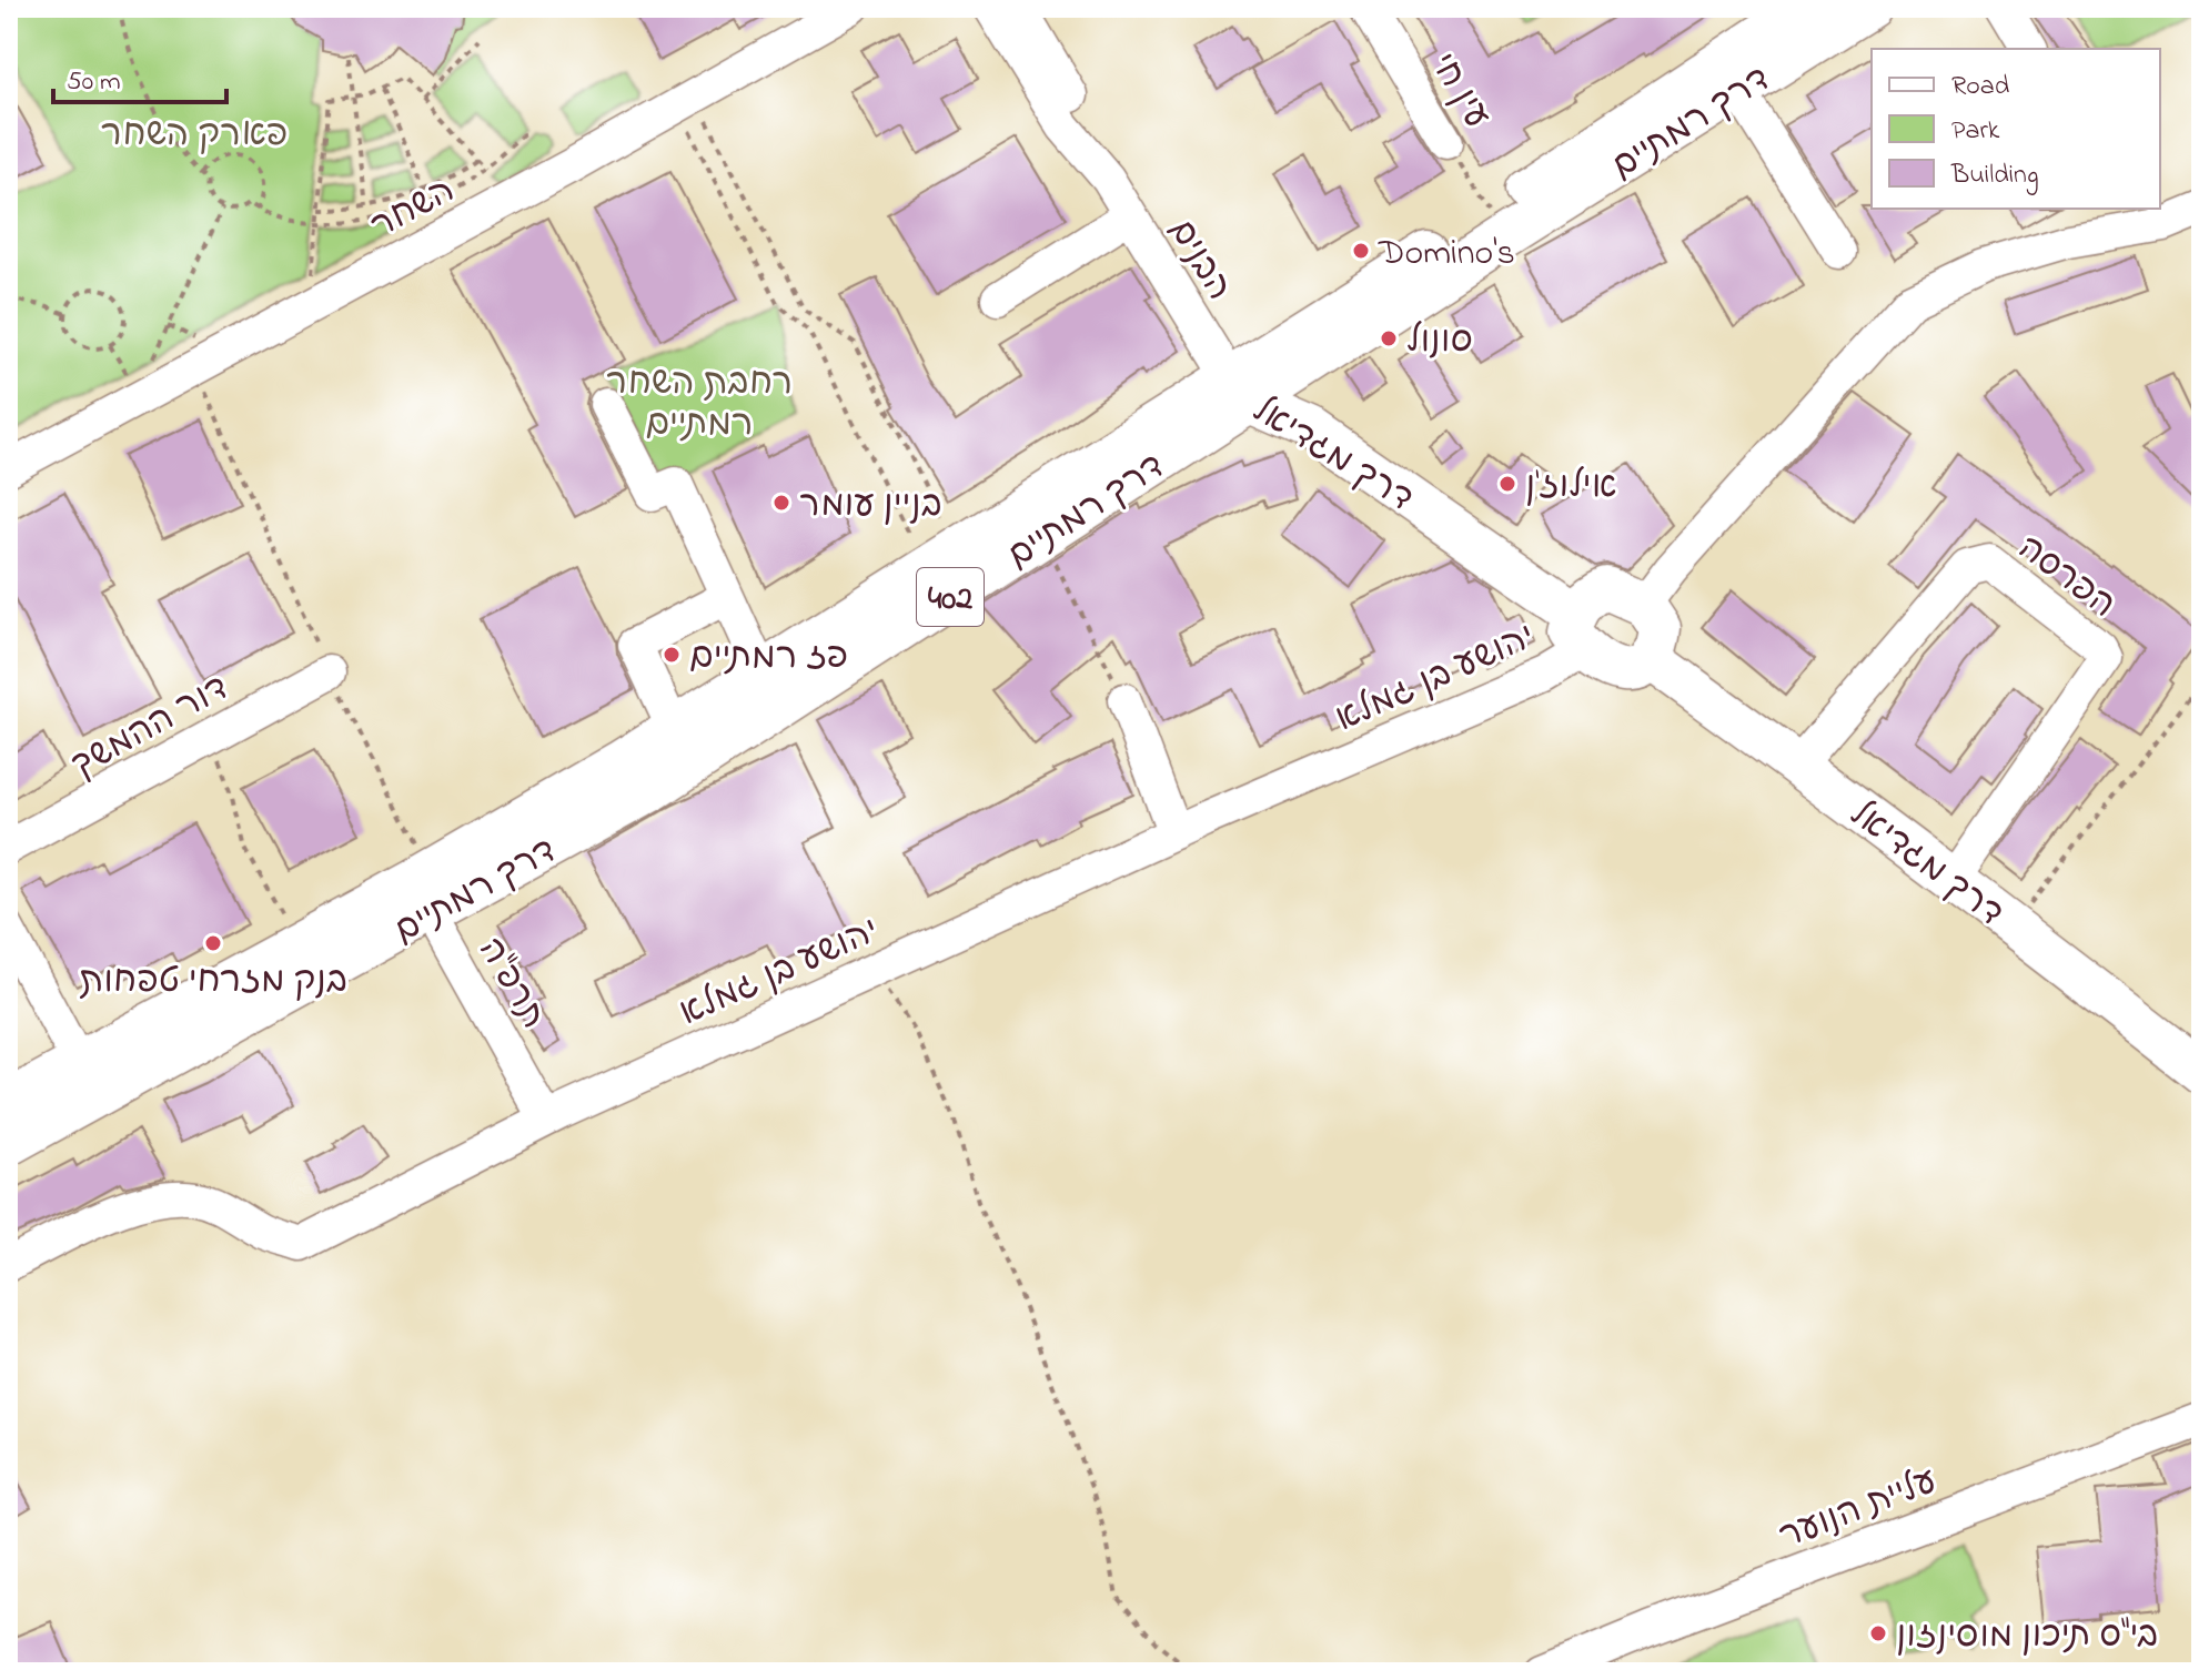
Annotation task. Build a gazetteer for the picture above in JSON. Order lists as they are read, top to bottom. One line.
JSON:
{"streets":{"main road":["דרך רמתיים","דרך מגדיאל","402"],"street":["עין חי","השחר","הבנים","הפרסה","יהושע בן גמלא","דור ההמשך","תרפ\"ה","עליית הנוער"]},"crossings":[["עין חי","דרך רמתיים"],["דרך רמתיים","הבנים"],["דרך רמתיים","דרך מגדיאל"],["דרך רמתיים","תרפ\"ה"],["הבנים","דרך מגדיאל"],["דרך מגדיאל","הפרסה"],["דרך מגדיאל","יהושע בן גמלא"],["יהושע בן גמלא","תרפ\"ה"]],"parks":["פארק השחר","רחבת השחר רמתיים"],"places":["Domino's","סונול","אילוז'ן","בניין עומר","פז רמתיים","בנק מזרחי טפחות","בי\"ס תיכון מוסינזון"],"legend":["Road","Park","Building"],"scale_bar":"50 m"}
